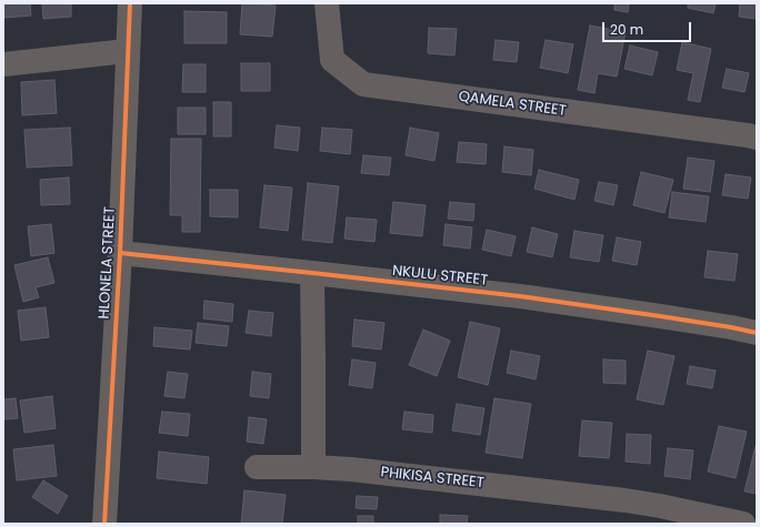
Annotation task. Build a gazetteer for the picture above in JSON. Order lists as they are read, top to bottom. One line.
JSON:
{"streets":{"street":["QAMELA STREET","HLONELA STREET","NKULU STREET","PHIKISA STREET"]},"crossings":[["HLONELA STREET","NKULU STREET"]],"scale_bar":"20 m"}
